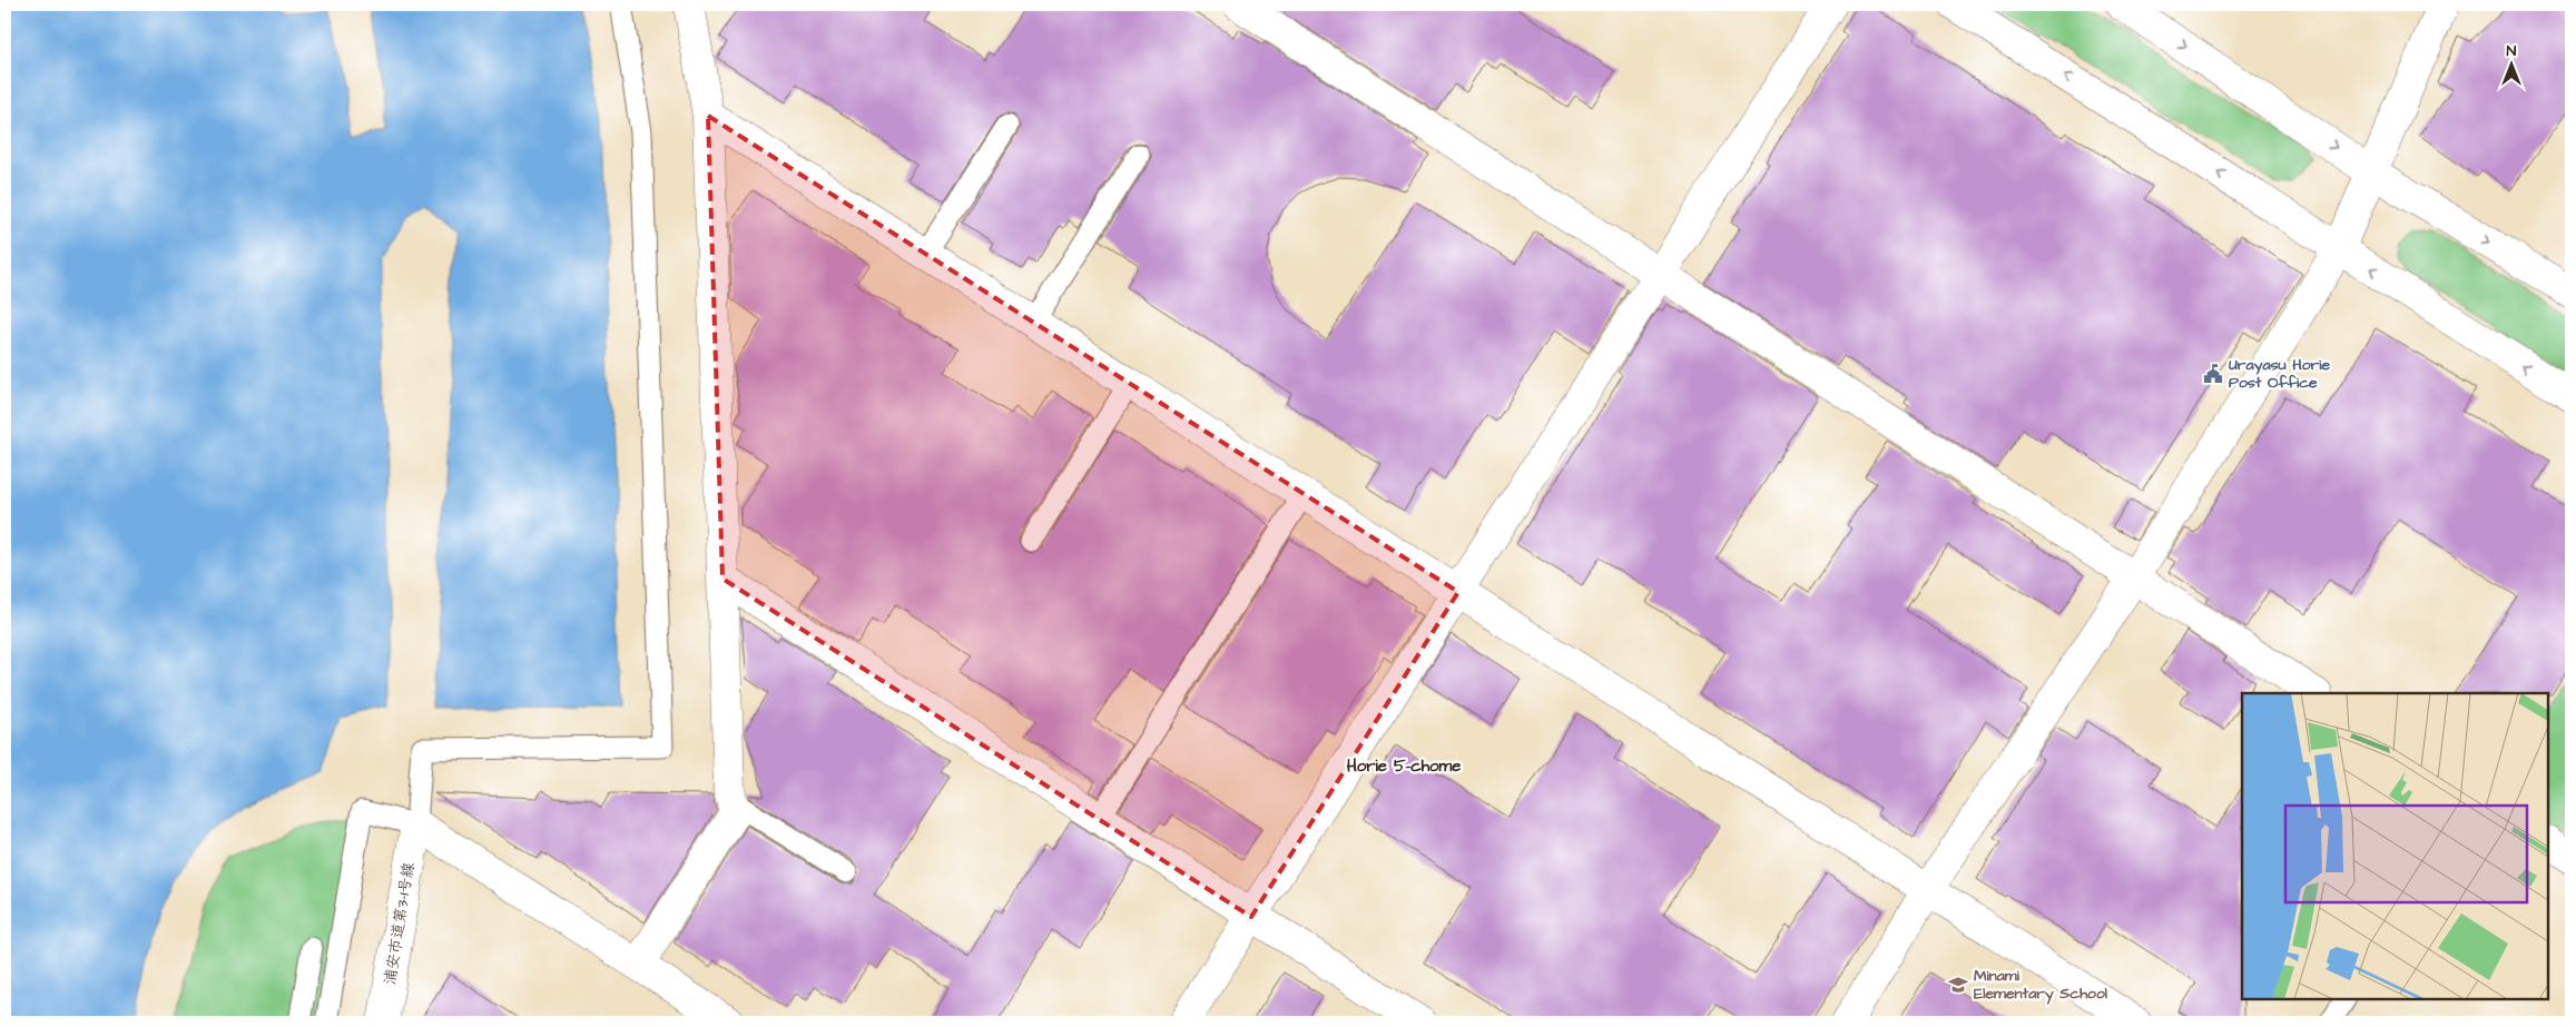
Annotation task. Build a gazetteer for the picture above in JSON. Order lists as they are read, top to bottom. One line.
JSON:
{"streets":{"street":["浦安市道第3-1号線"]},"districts":["Horie 5-chome"],"places":{"public building":["Urayasu Horie Post Office"],"school or university":["Minami Elementary School"]},"north":"top"}
